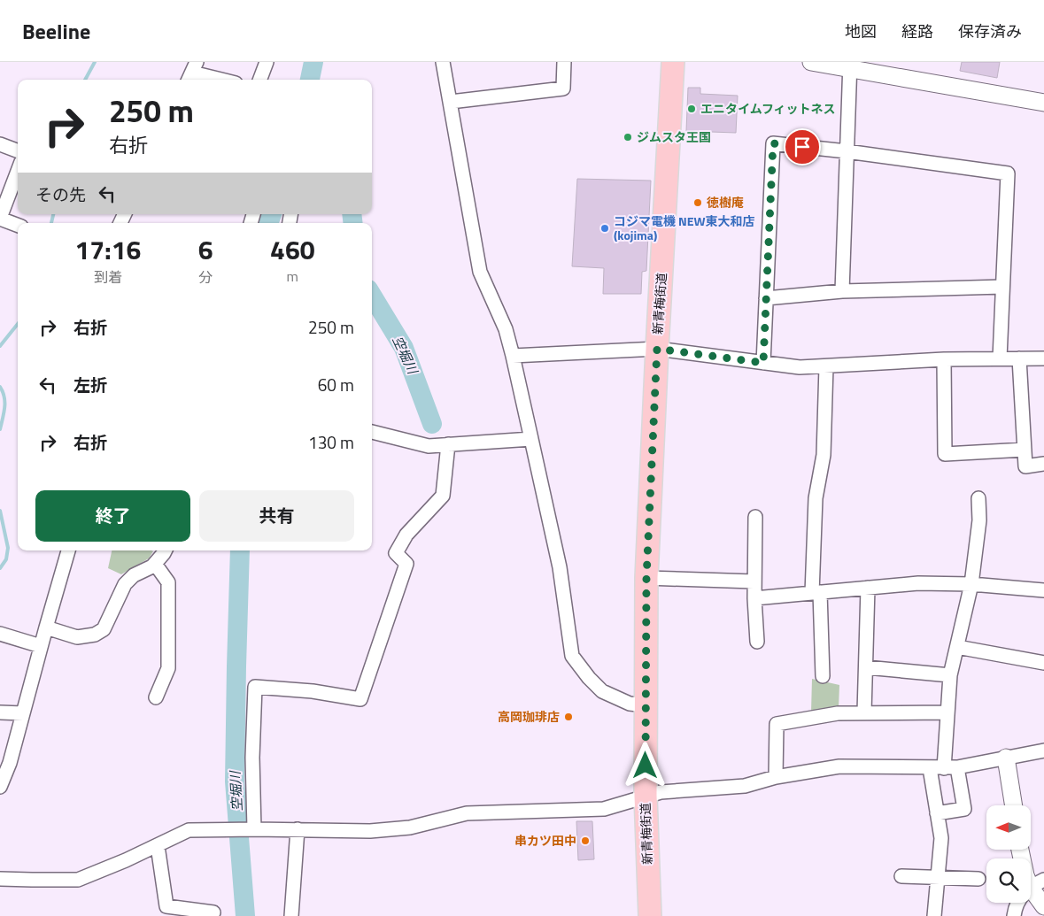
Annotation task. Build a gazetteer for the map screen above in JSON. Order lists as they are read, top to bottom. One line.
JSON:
{"streets":{"main road":["新青梅街道"]},"water":["空堀川"],"places":["エニタイムフィットネス","ジムスタ王国","徳樹庵","コジマ電機 NEW東大和店 (kojima)","高岡珈琲店","串カツ田中"],"north":"left","page":{"header":"Beeline","nav":["地図","経路","保存済み"],"turn":["250 m","右折"],"then":"その先","eta":["17:16","到着","6","分","460","m"],"list":[{"name":"右折","value":"250 m"},{"name":"左折","value":"60 m"},{"name":"右折","value":"130 m"}],"buttons":["終了","共有"]}}
